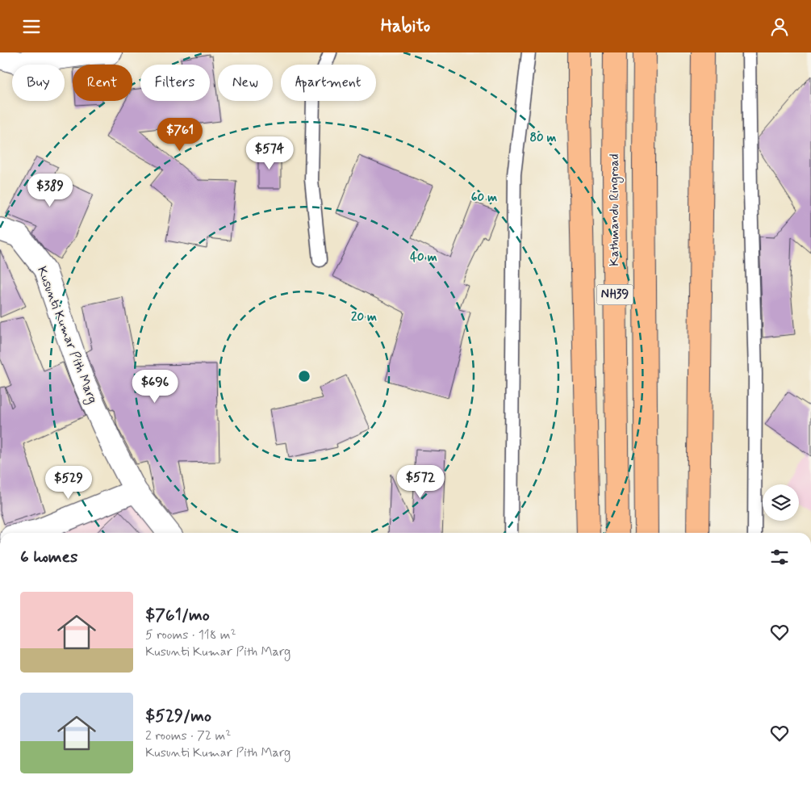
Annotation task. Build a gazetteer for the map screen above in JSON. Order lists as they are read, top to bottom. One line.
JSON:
{"streets":{"main road":["Kathmandu Ringroad","NH39"],"street":["Kusunti Kumar Pith Marg"]},"page":{"header":"Habito","chip":["Buy","Rent","Filters","New","Apartment"],"price":["$761","$574","$389","$696","$572","$529"],"heading":"6 homes","list":[{"name":"$761/mo","note":"5 rooms · 118 m² · Kusunti Kumar Pith Marg"},{"name":"$529/mo","note":"2 rooms · 72 m² · Kusunti Kumar Pith Marg"}]},"rings":["80 m","60 m","40 m","20 m"]}
